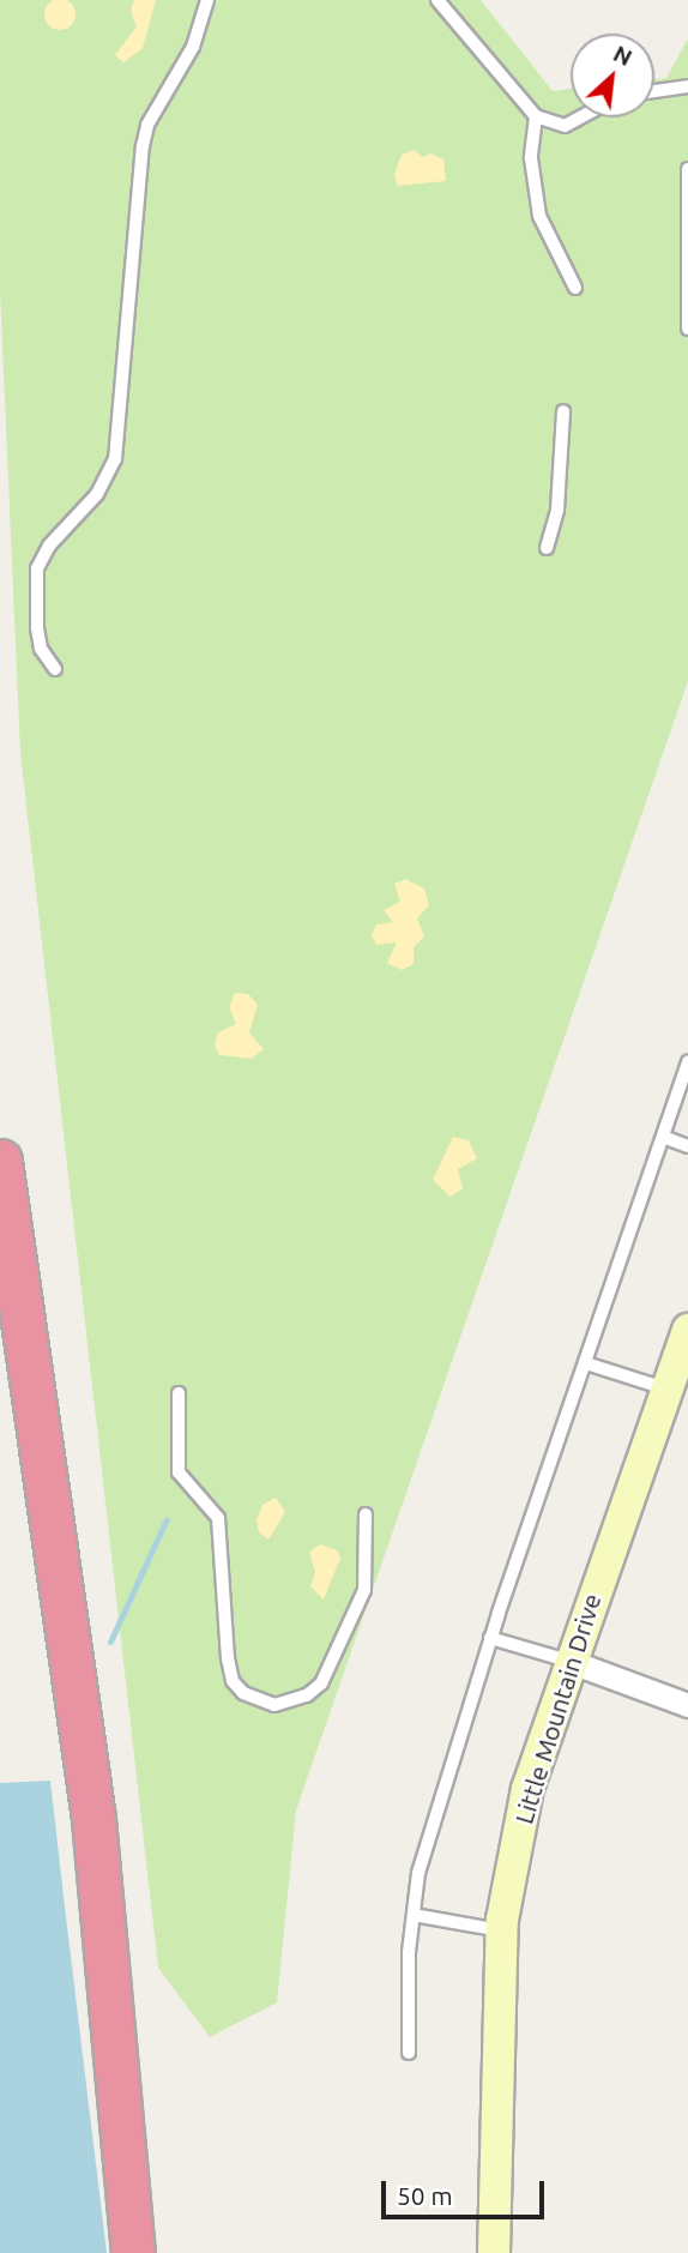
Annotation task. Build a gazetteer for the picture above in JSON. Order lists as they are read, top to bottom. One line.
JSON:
{"streets":{"main road":["Little Mountain Drive"]},"scale_bar":"50 m","north":"top right"}
